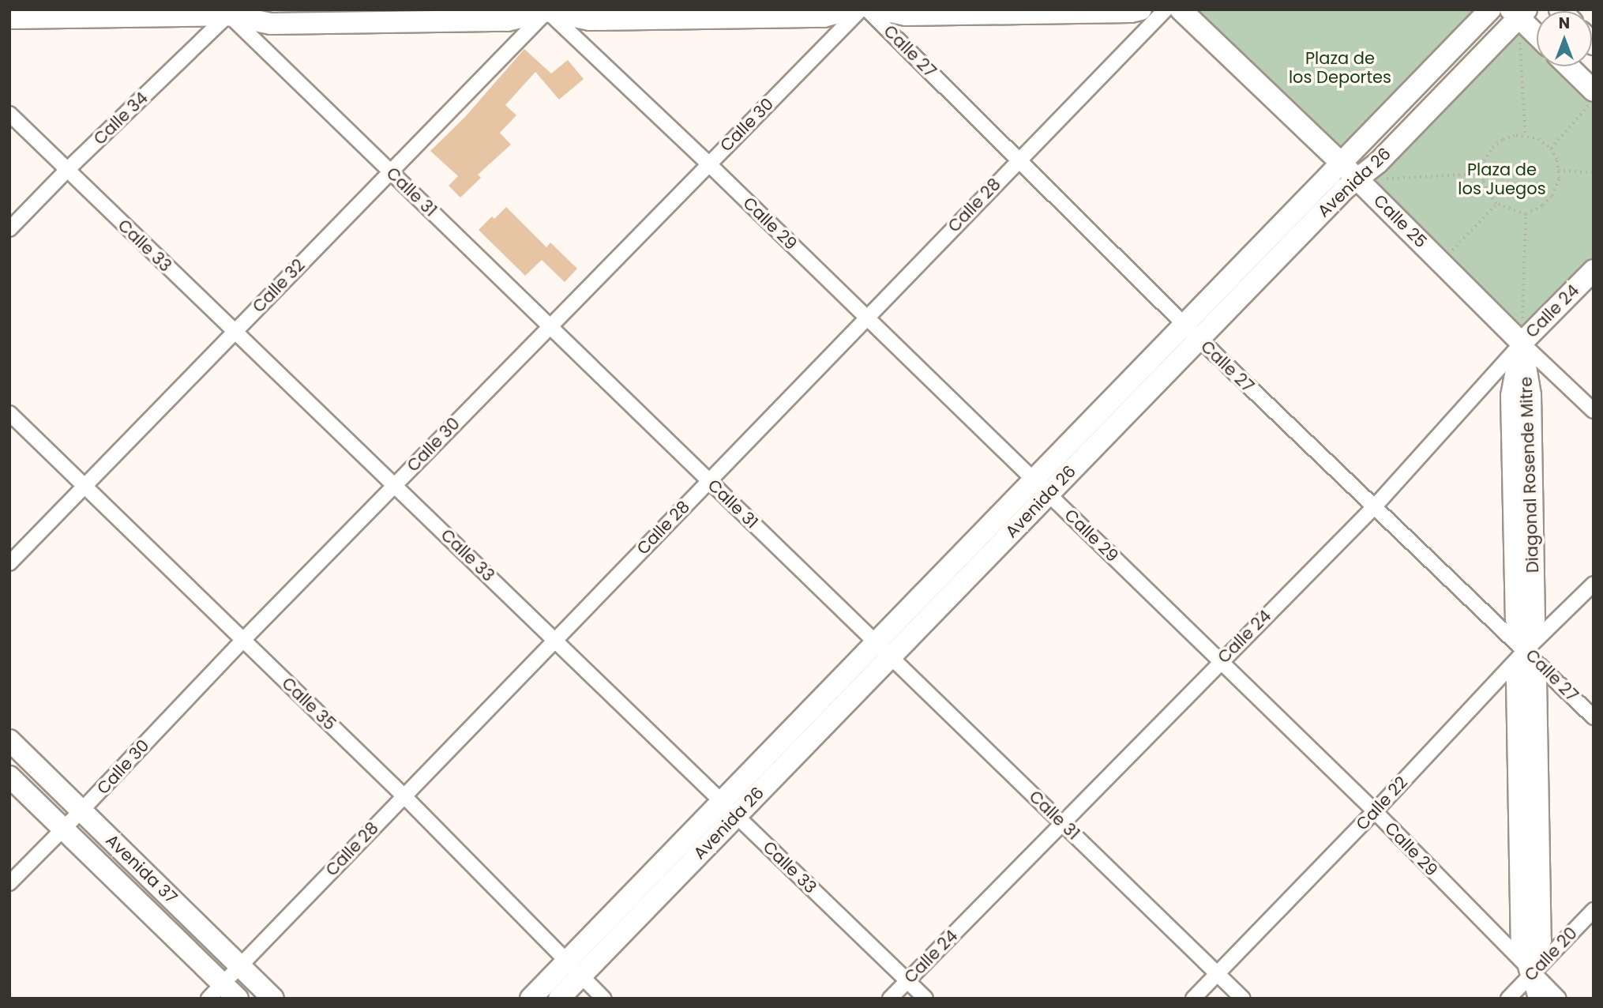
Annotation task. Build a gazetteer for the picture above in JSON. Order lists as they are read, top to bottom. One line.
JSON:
{"streets":{"main road":["Avenida 26","Calle 25","Calle 24","Diagonal Rosende Mitre","Avenida 37"],"street":["Calle 27","Calle 34","Calle 30","Calle 31","Calle 28","Calle 29","Calle 33","Calle 32","Calle 35","Calle 22","Calle 20"]},"crossings":[["Calle 27","Avenida 26"],["Calle 27","Calle 28"],["Calle 27","Calle 24"],["Calle 27","Diagonal Rosende Mitre"],["Calle 27","Calle 22"],["Calle 34","Calle 31"],["Calle 34","Calle 33"],["Calle 30","Calle 31"],["Calle 30","Calle 29"],["Calle 30","Calle 33"],["Calle 30","Calle 35"],["Calle 30","Avenida 37"],["Avenida 26","Calle 31"],["Avenida 26","Calle 25"],["Avenida 26","Calle 29"],["Avenida 26","Calle 33"],["Avenida 26","Calle 35"],["Calle 31","Calle 28"],["Calle 31","Calle 32"],["Calle 31","Calle 24"],["Calle 31","Calle 22"],["Calle 28","Calle 29"],["Calle 28","Calle 33"],["Calle 28","Calle 35"],["Calle 28","Avenida 37"],["Calle 25","Calle 24"],["Calle 25","Diagonal Rosende Mitre"],["Calle 29","Calle 32"],["Calle 29","Calle 24"],["Calle 29","Calle 22"],["Calle 29","Calle 20"],["Calle 33","Calle 32"],["Calle 33","Calle 24"],["Calle 32","Calle 35"],["Calle 24","Diagonal Rosende Mitre"],["Diagonal Rosende Mitre","Calle 22"]],"parks":["Plaza de los Deportes","Plaza de los Juegos"],"north":"top"}
